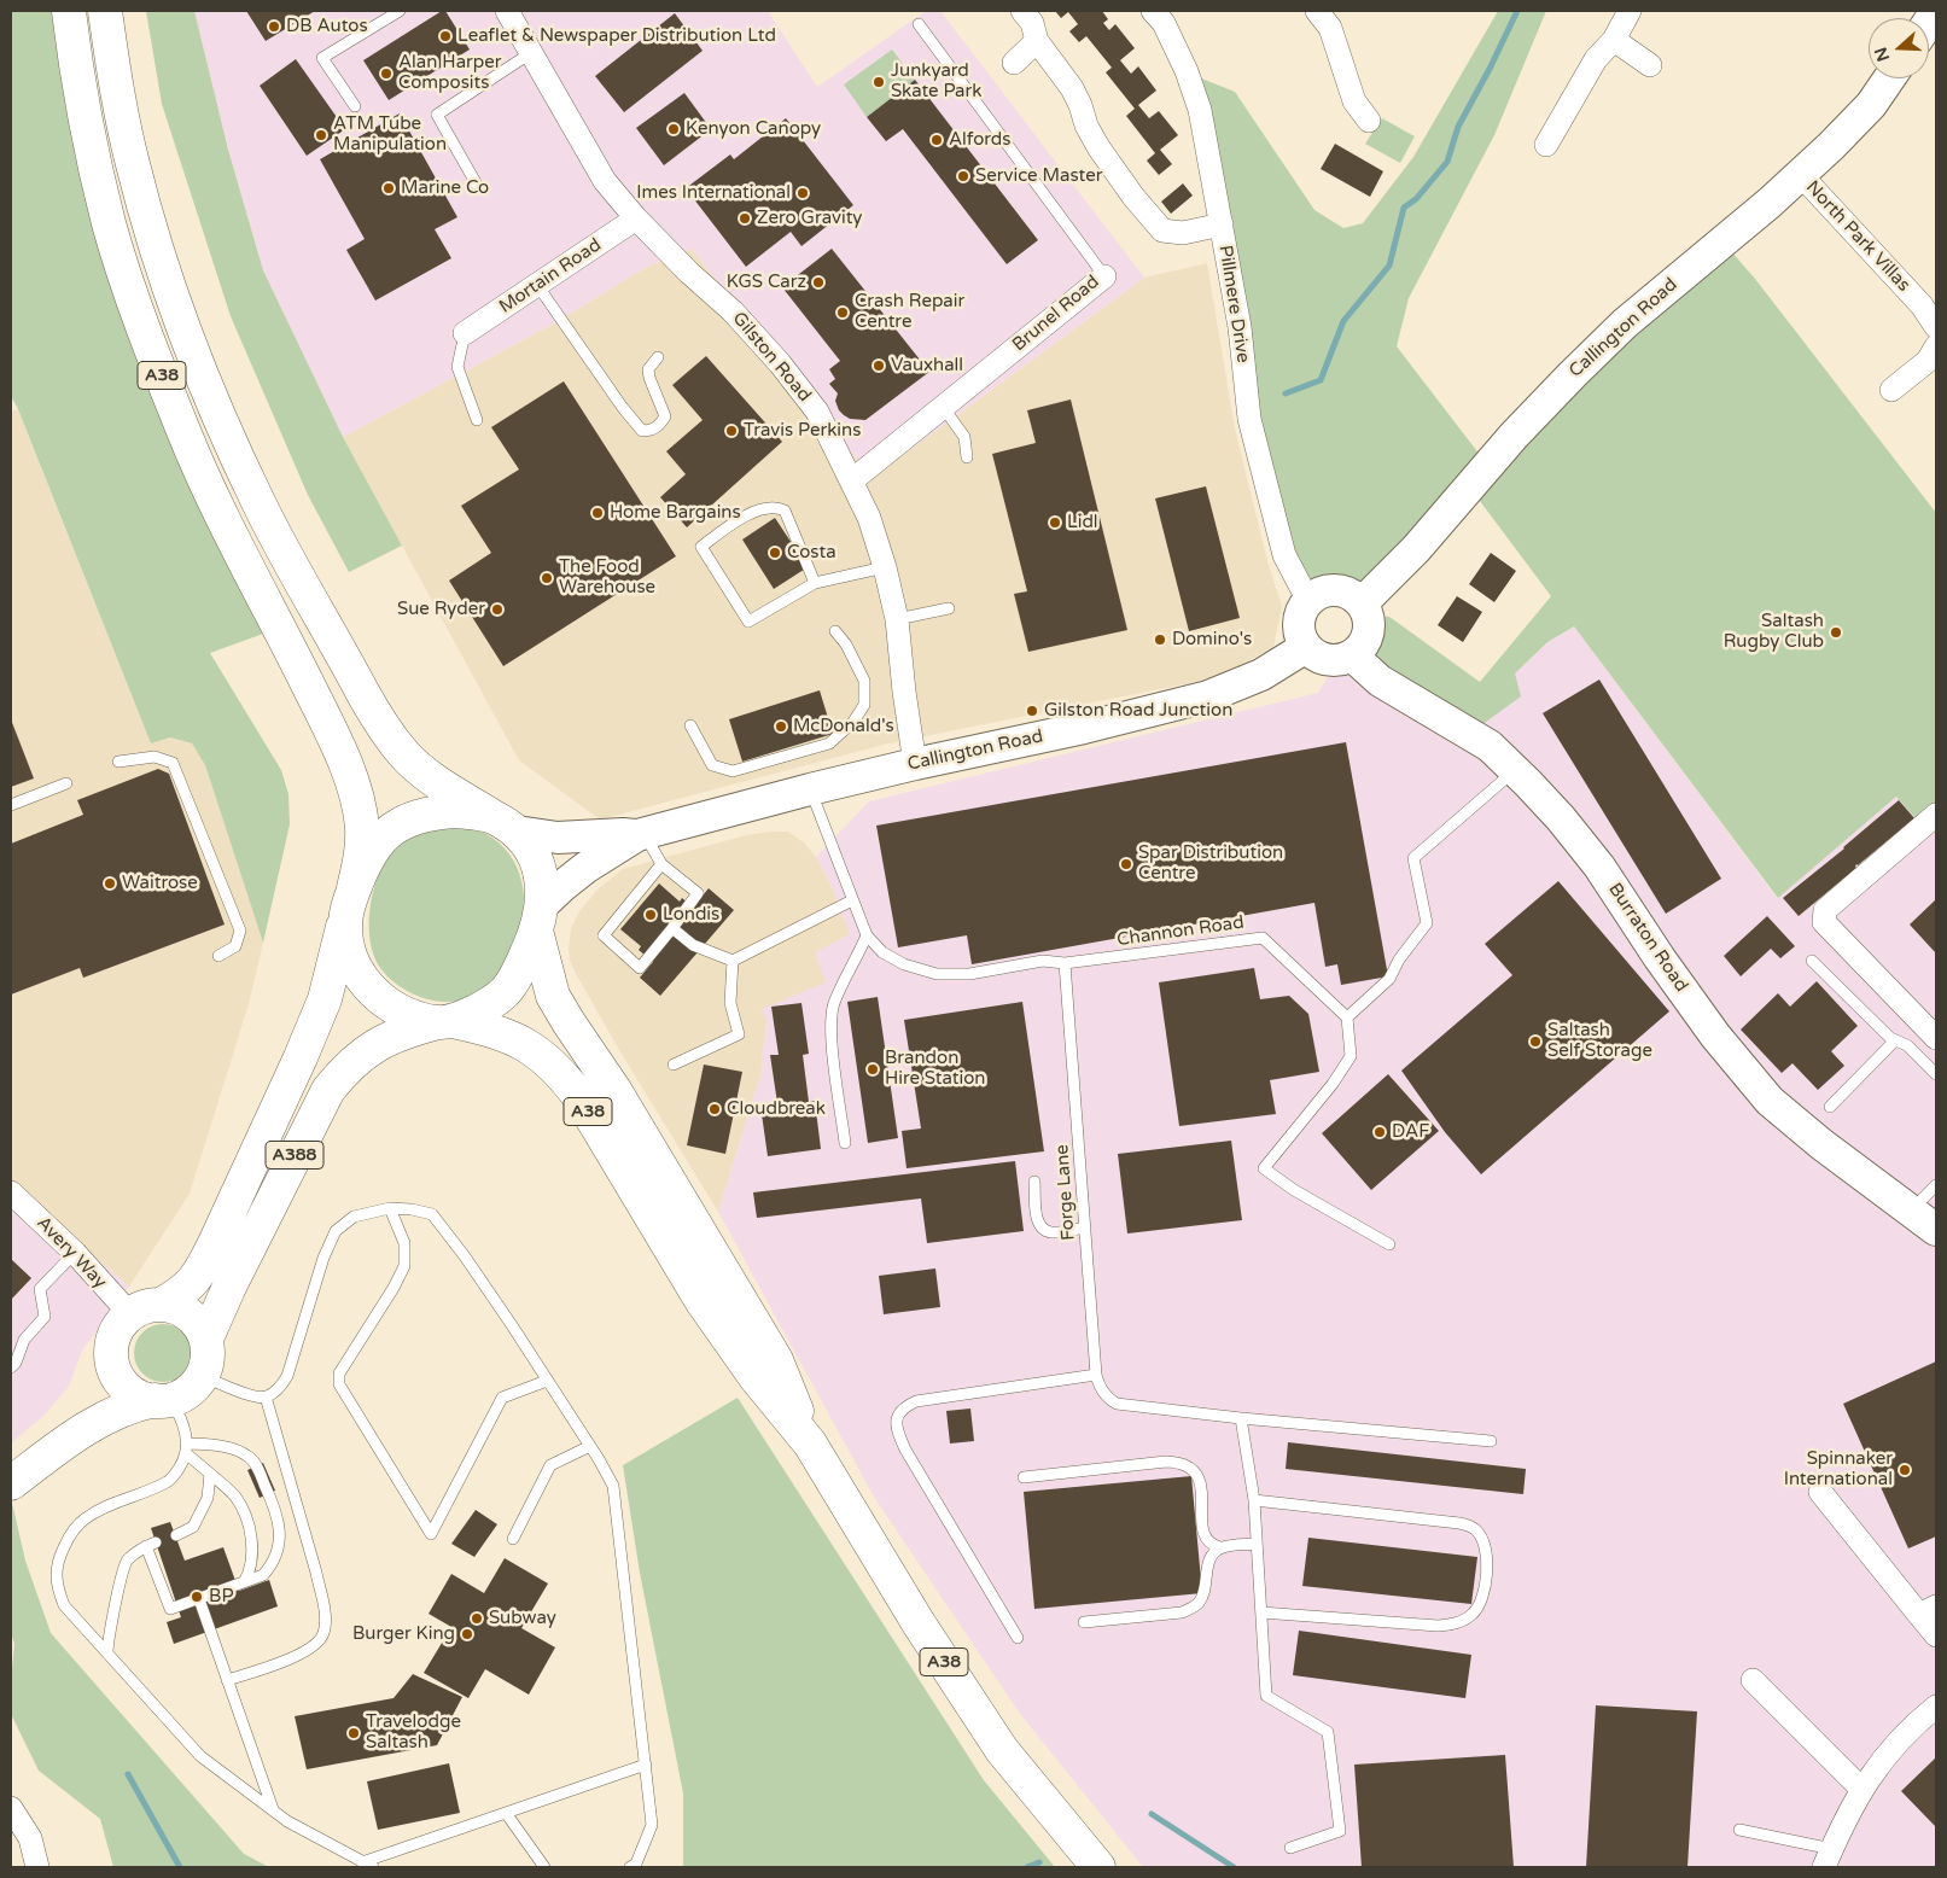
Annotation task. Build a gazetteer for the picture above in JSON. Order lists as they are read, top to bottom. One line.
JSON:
{"streets":{"highway":["A38","A388"],"main road":["Callington Road","Burraton Road"],"street":["North Park Villas","Mortain Road","Pillmere Drive","Brunel Road","Gilston Road","Avery Way"],"lane":["Channon Road","Forge Lane"]},"crossings":[["North Park Villas","Callington Road"],["Mortain Road","Gilston Road"],["Pillmere Drive","Callington Road"],["Pillmere Drive","Burraton Road"],["Brunel Road","Gilston Road"],["Callington Road","Gilston Road"],["Callington Road","A38"],["Callington Road","Channon Road"],["Callington Road","Burraton Road"],["Callington Road","A388"],["A38","A388"],["Channon Road","Forge Lane"],["A388","Avery Way"]],"places":["DB Autos","Leaflet & Newspaper Distribution Ltd","Alan Harper Composits","Junkyard Skate Park","Kenyon Canopy","ATM Tube Manipulation","Alfords","Service Master","Marine Co","Imes International","Zero Gravity","KGS Carz","Crash Repair Centre","Vauxhall","Travis Perkins","Home Bargains","Lidl","Costa","The Food Warehouse","Sue Ryder","Saltash Rugby Club","Domino's","Gilston Road Junction","McDonald's","Spar Distribution Centre","Waitrose","Londis","Saltash Self Storage","Brandon Hire Station","Cloudbreak","DAF","Spinnaker International","BP","Subway","Burger King","Travelodge Saltash"],"north":"left"}
